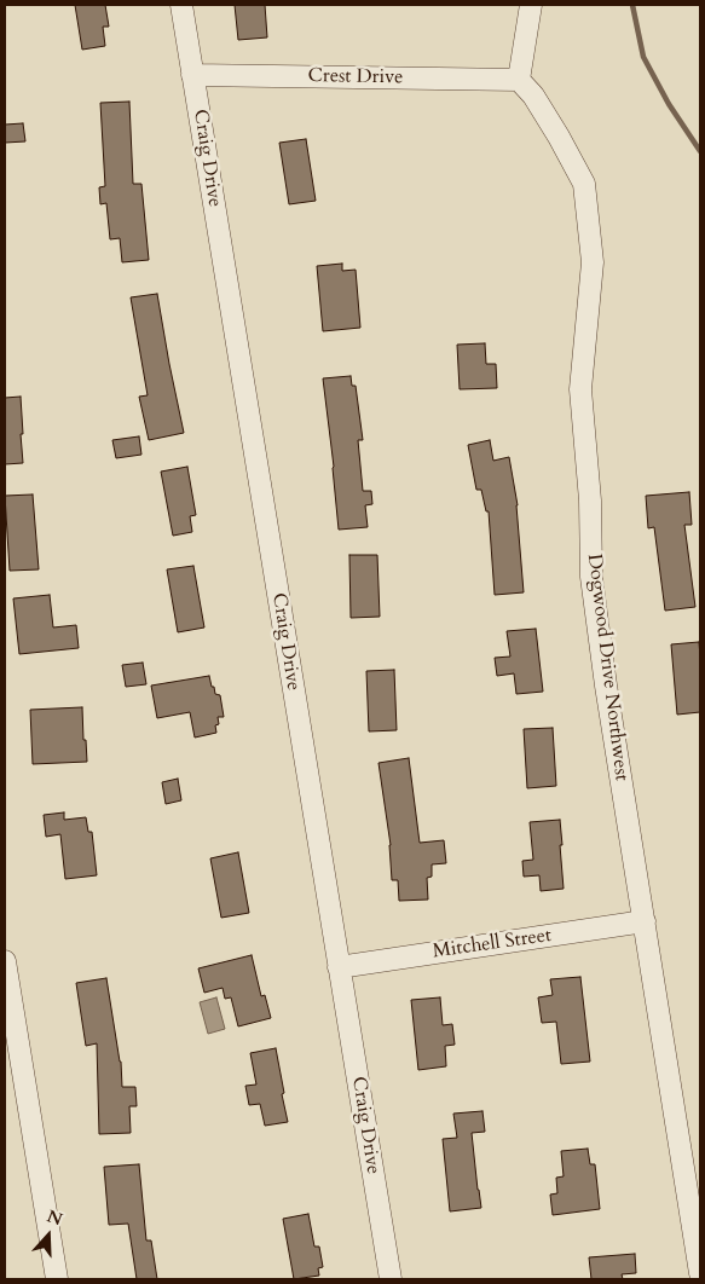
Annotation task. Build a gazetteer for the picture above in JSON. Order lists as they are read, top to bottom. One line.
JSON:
{"streets":{"street":["Crest Drive","Craig Drive","Dogwood Drive Northwest","Mitchell Street"]},"crossings":[["Crest Drive","Craig Drive"],["Crest Drive","Dogwood Drive Northwest"],["Craig Drive","Mitchell Street"],["Dogwood Drive Northwest","Mitchell Street"]],"north":"top"}
